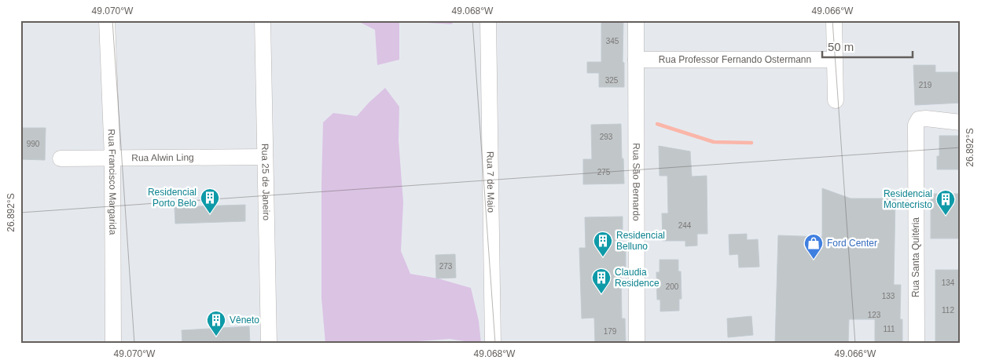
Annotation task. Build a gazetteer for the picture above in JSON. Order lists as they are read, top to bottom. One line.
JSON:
{"streets":{"street":["Rua Professor Fernando Ostermann","Rua Alwin Ling","Rua Francisco Margarida","Rua 25 de Janeiro","Rua 7 de Maio","Rua São Bernardo","Rua Santa Quitéria"]},"crossings":[["Rua Professor Fernando Ostermann","Rua São Bernardo"],["Rua Alwin Ling","Rua Francisco Margarida"],["Rua Alwin Ling","Rua 25 de Janeiro"]],"places":{"building":["Residencial Porto Belo","Residencial Montecristo","Residencial Belluno","Claudia Residence","Vêneto"],"shop":["Ford Center"]},"house_numbers":["345","325","219","293","990","275","244","273","134","200","133","112","123","111","179"],"scale_bar":"50 m","coordinates":["49.070°W","49.068°W","49.066°W","26.892°S"]}
